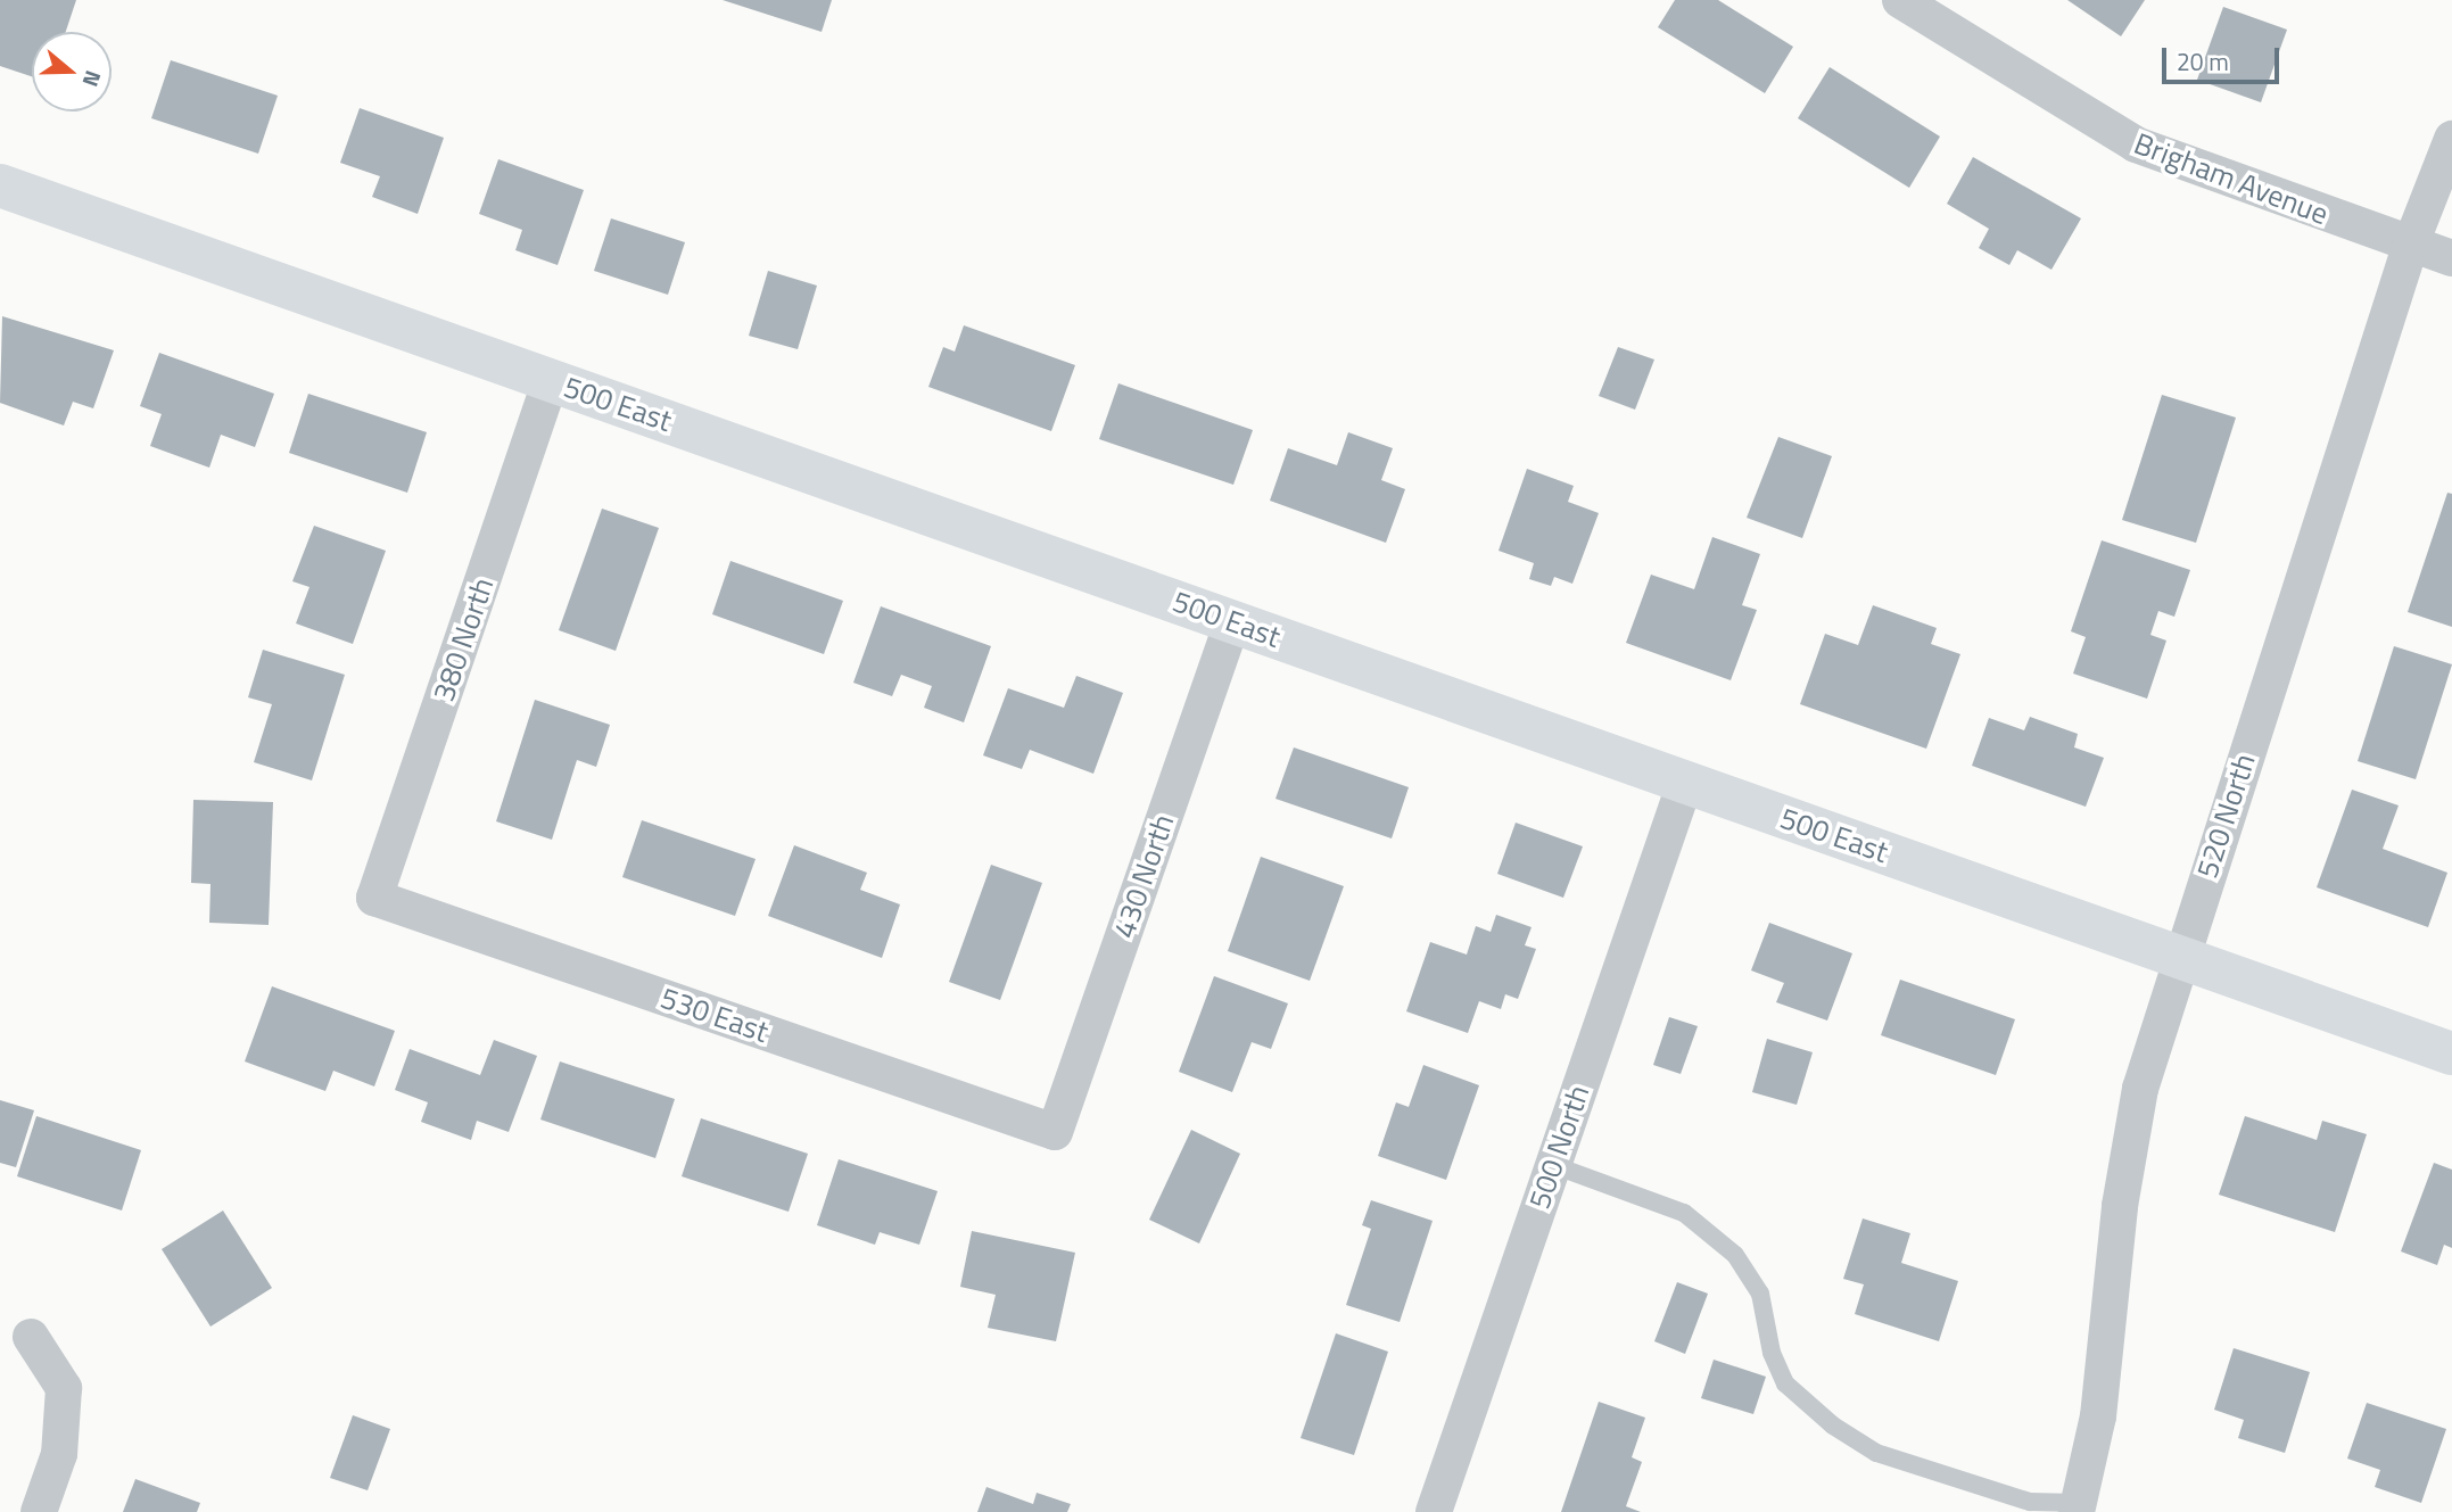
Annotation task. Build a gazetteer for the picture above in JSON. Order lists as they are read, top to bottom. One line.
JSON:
{"streets":{"street":["Brigham Avenue","500 East","380 North","520 North","430 North","530 East","500 North"]},"crossings":[["Brigham Avenue","520 North"],["500 East","380 North"],["500 East","520 North"],["500 East","430 North"],["500 East","500 North"],["380 North","530 East"],["430 North","530 East"]],"scale_bar":"20 m","north":"right"}
